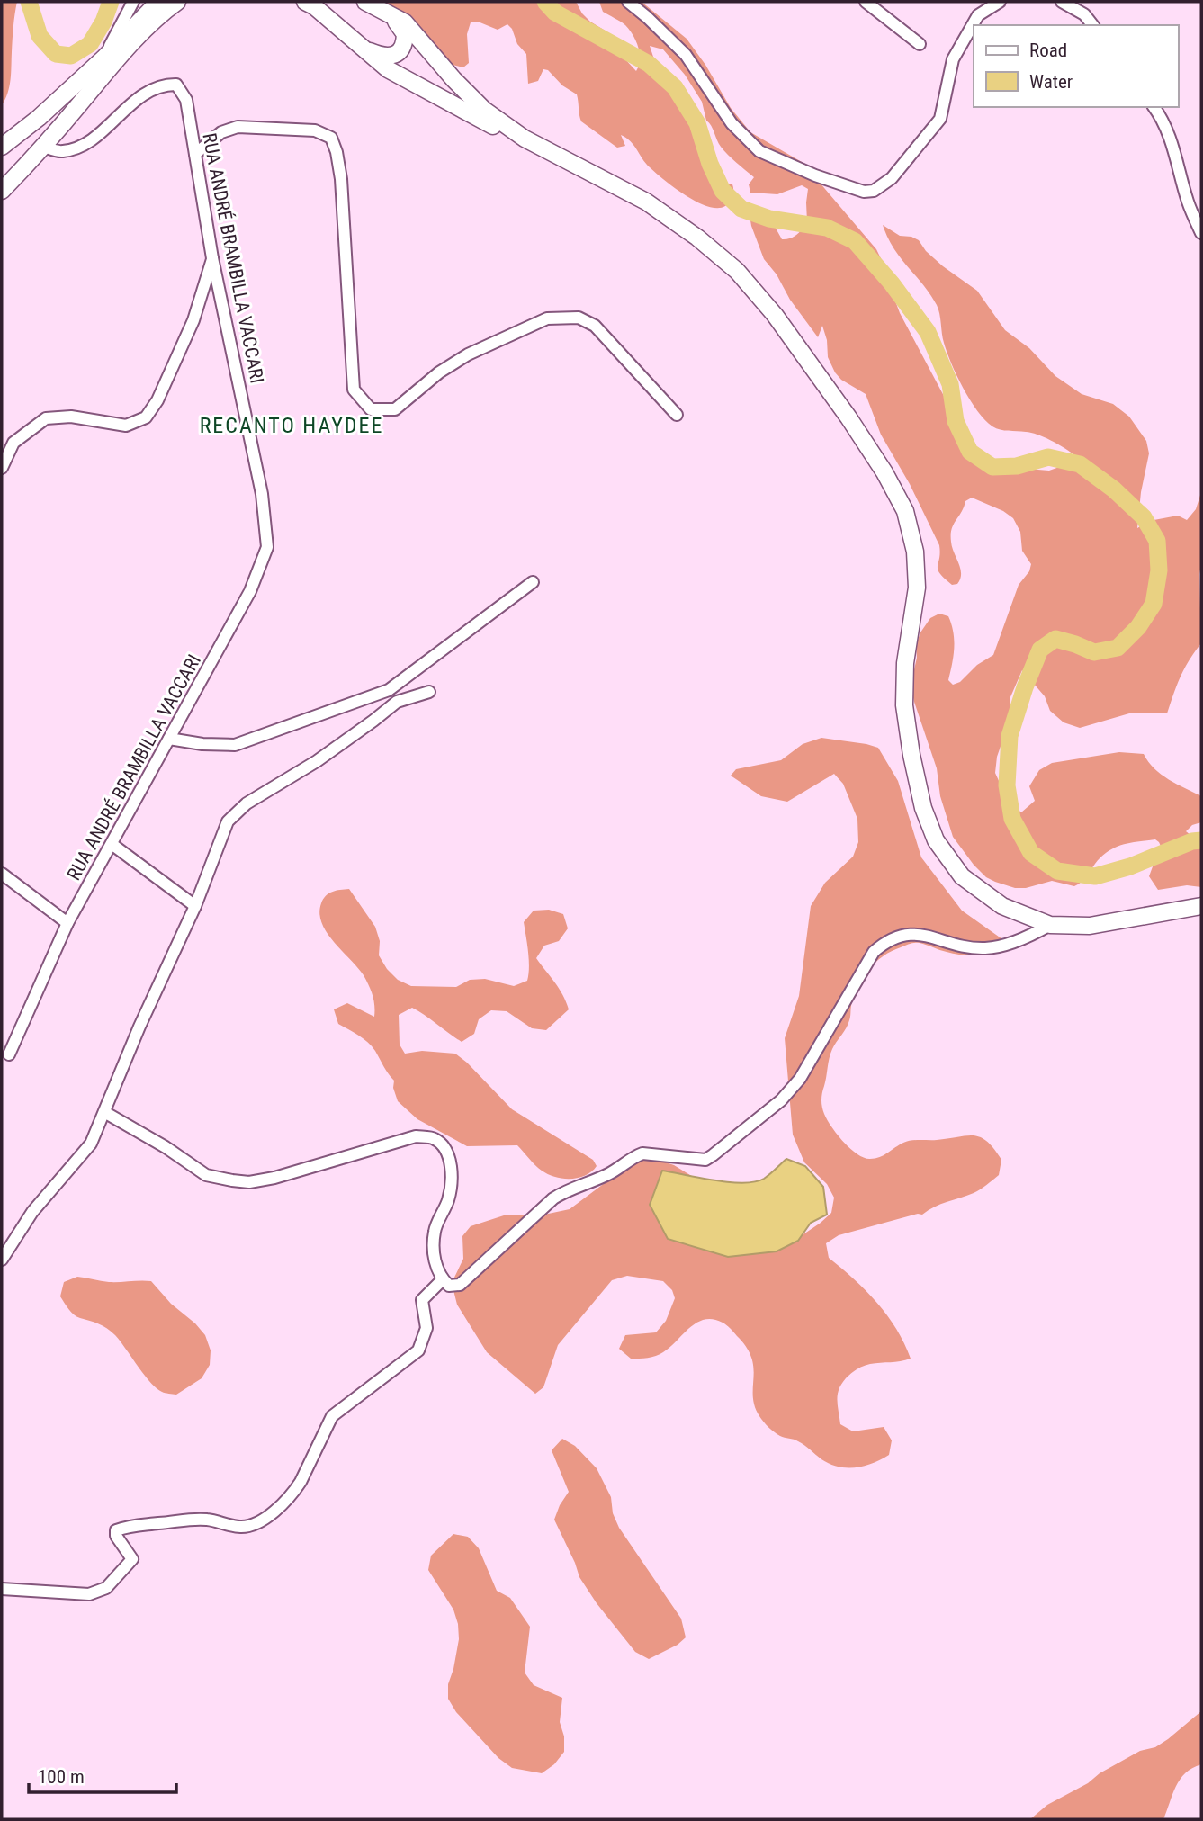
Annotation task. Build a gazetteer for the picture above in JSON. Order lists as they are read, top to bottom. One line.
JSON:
{"streets":{"street":["RUA ANDRÉ BRAMBILLA VACCARI"]},"districts":["RECANTO HAYDEE"],"legend":["Road","Water"],"scale_bar":"100 m"}
